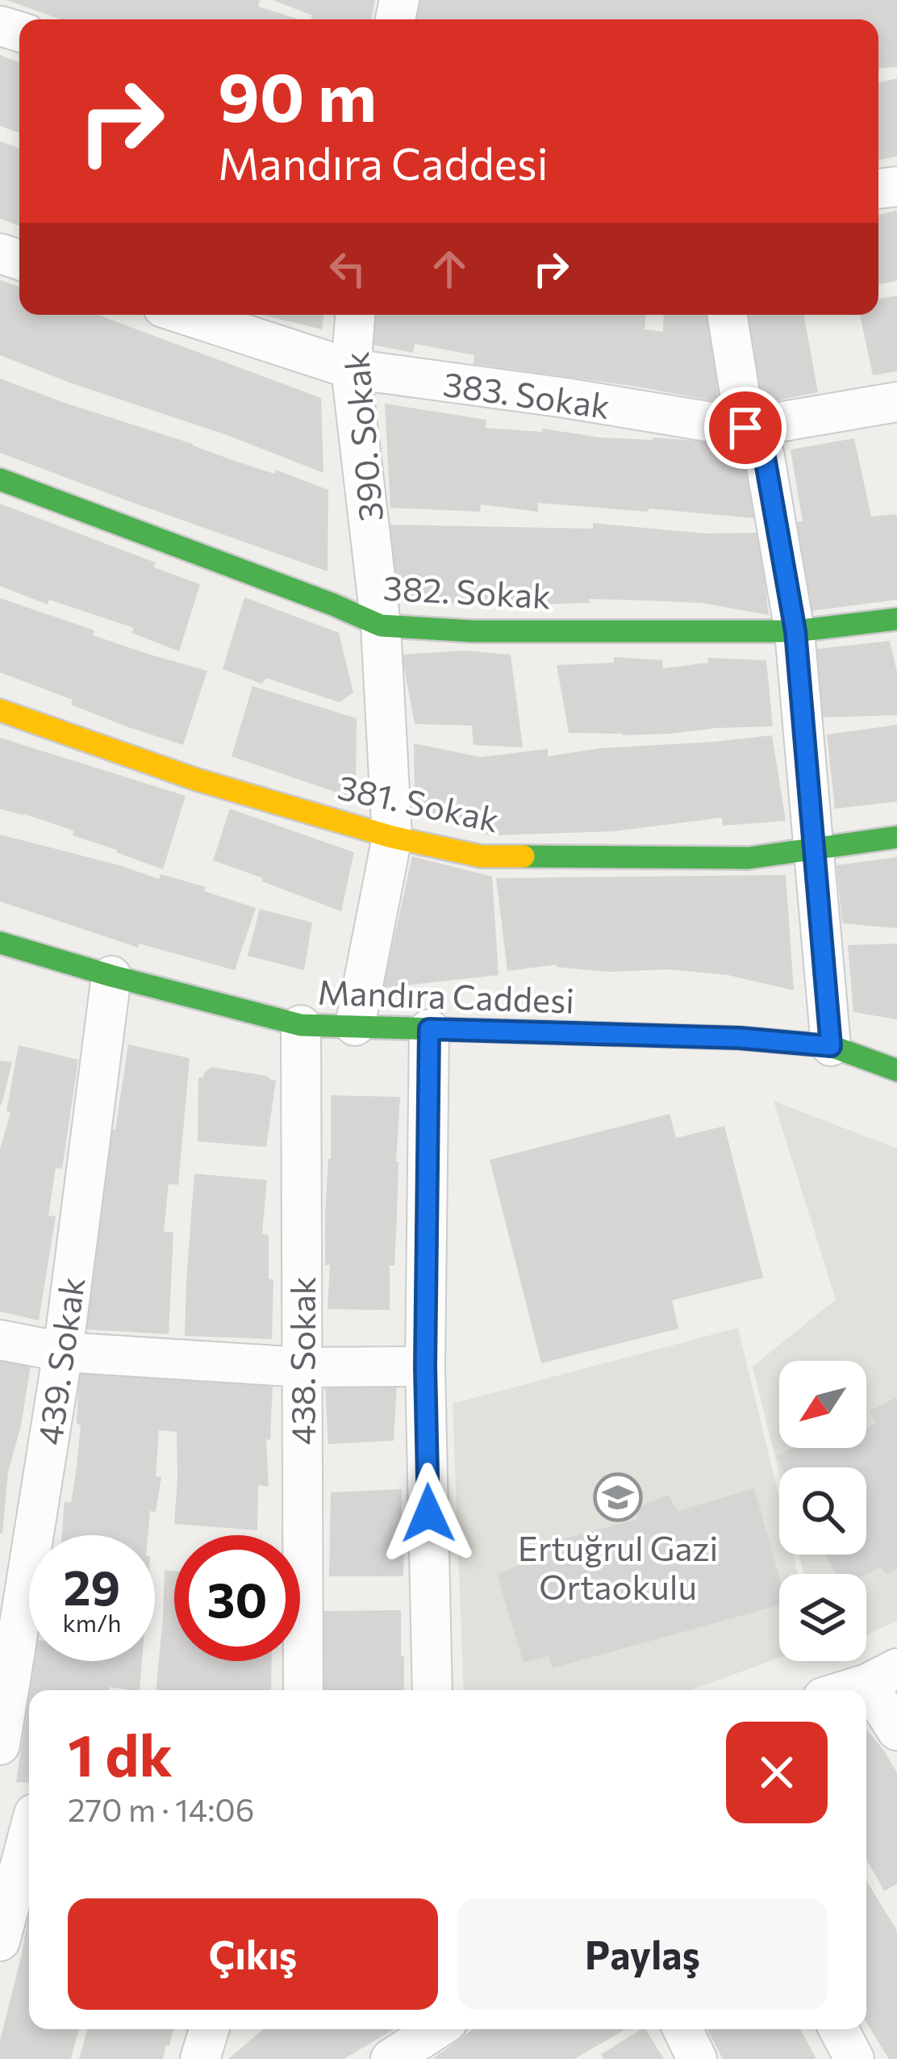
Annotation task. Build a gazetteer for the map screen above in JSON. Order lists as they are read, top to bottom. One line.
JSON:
{"streets":{"street":["383. Sokak","390. Sokak","382. Sokak","381. Sokak","Mandıra Caddesi","439. Sokak","438. Sokak"]},"crossings":[["383. Sokak","390. Sokak"],["390. Sokak","382. Sokak"],["390. Sokak","381. Sokak"],["390. Sokak","Mandıra Caddesi"],["Mandıra Caddesi","439. Sokak"],["Mandıra Caddesi","438. Sokak"]],"places":{"school or university":["Ertuğrul Gazi Ortaokulu"]},"north":"bottom left","page":{"turn":["90 m","Mandıra Caddesi"],"speed":"29 km/h","limit":"30","heading":["1 dk","270 m · 14:06"],"buttons":["Çıkış","Paylaş"]}}
